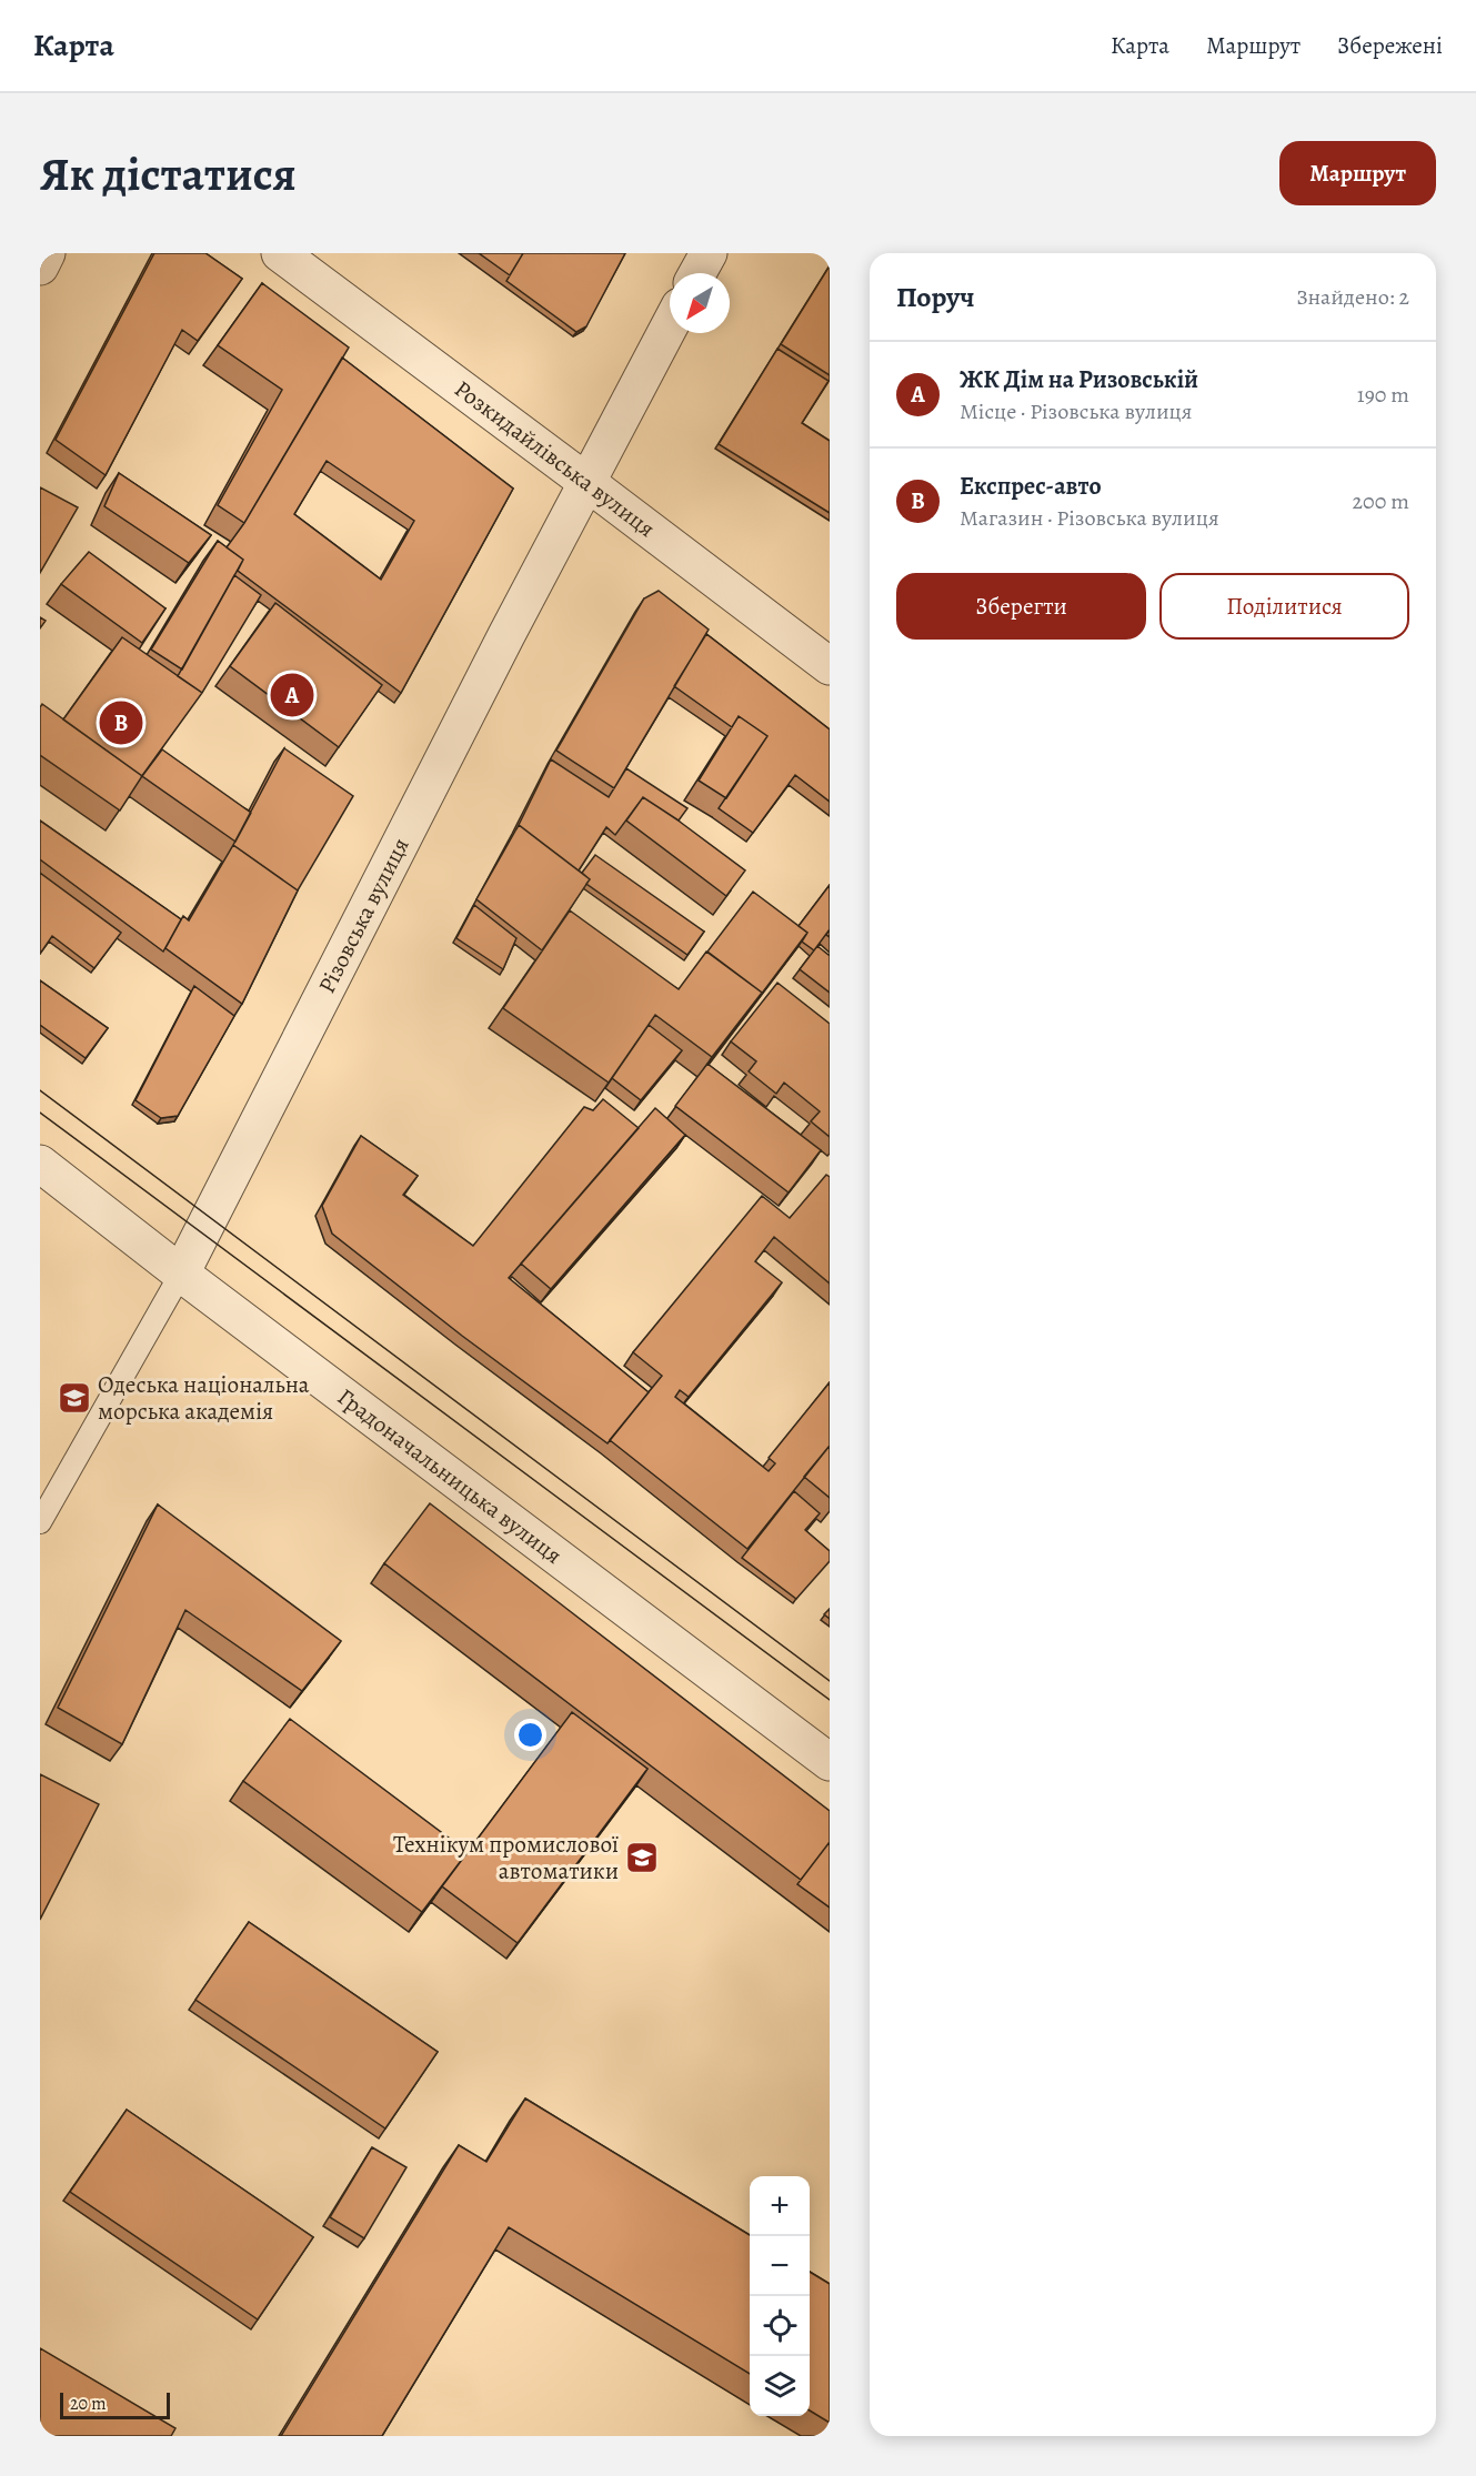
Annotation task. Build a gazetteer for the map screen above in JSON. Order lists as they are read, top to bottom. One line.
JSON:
{"streets":{"street":["Розкидайлівська вулиця","Різовська вулиця","Градоначальницька вулиця"]},"crossings":[["Розкидайлівська вулиця","Різовська вулиця"],["Різовська вулиця","Градоначальницька вулиця"]],"places":{"school or university":["Одеська національна морська академія","Технікум промислової автоматики"]},"scale_bar":"20 m","north":"bottom left","page":{"header":"Карта","nav":["Карта","Маршрут","Збережені"],"buttons":["Маршрут",["Зберегти","Поділитися"]],"title":"Як дістатися","heading":["Поруч","Знайдено: 2"],"list":[{"mark":"A","name":"ЖК Дім на Ризовській","note":"Місце · Різовська вулиця","value":"190 m"},{"mark":"B","name":"Експрес-авто","note":"Магазин · Різовська вулиця","value":"200 m"}],"pins":["A","B"],"map_buttons":["+","−"],"scale":"20 m"}}
